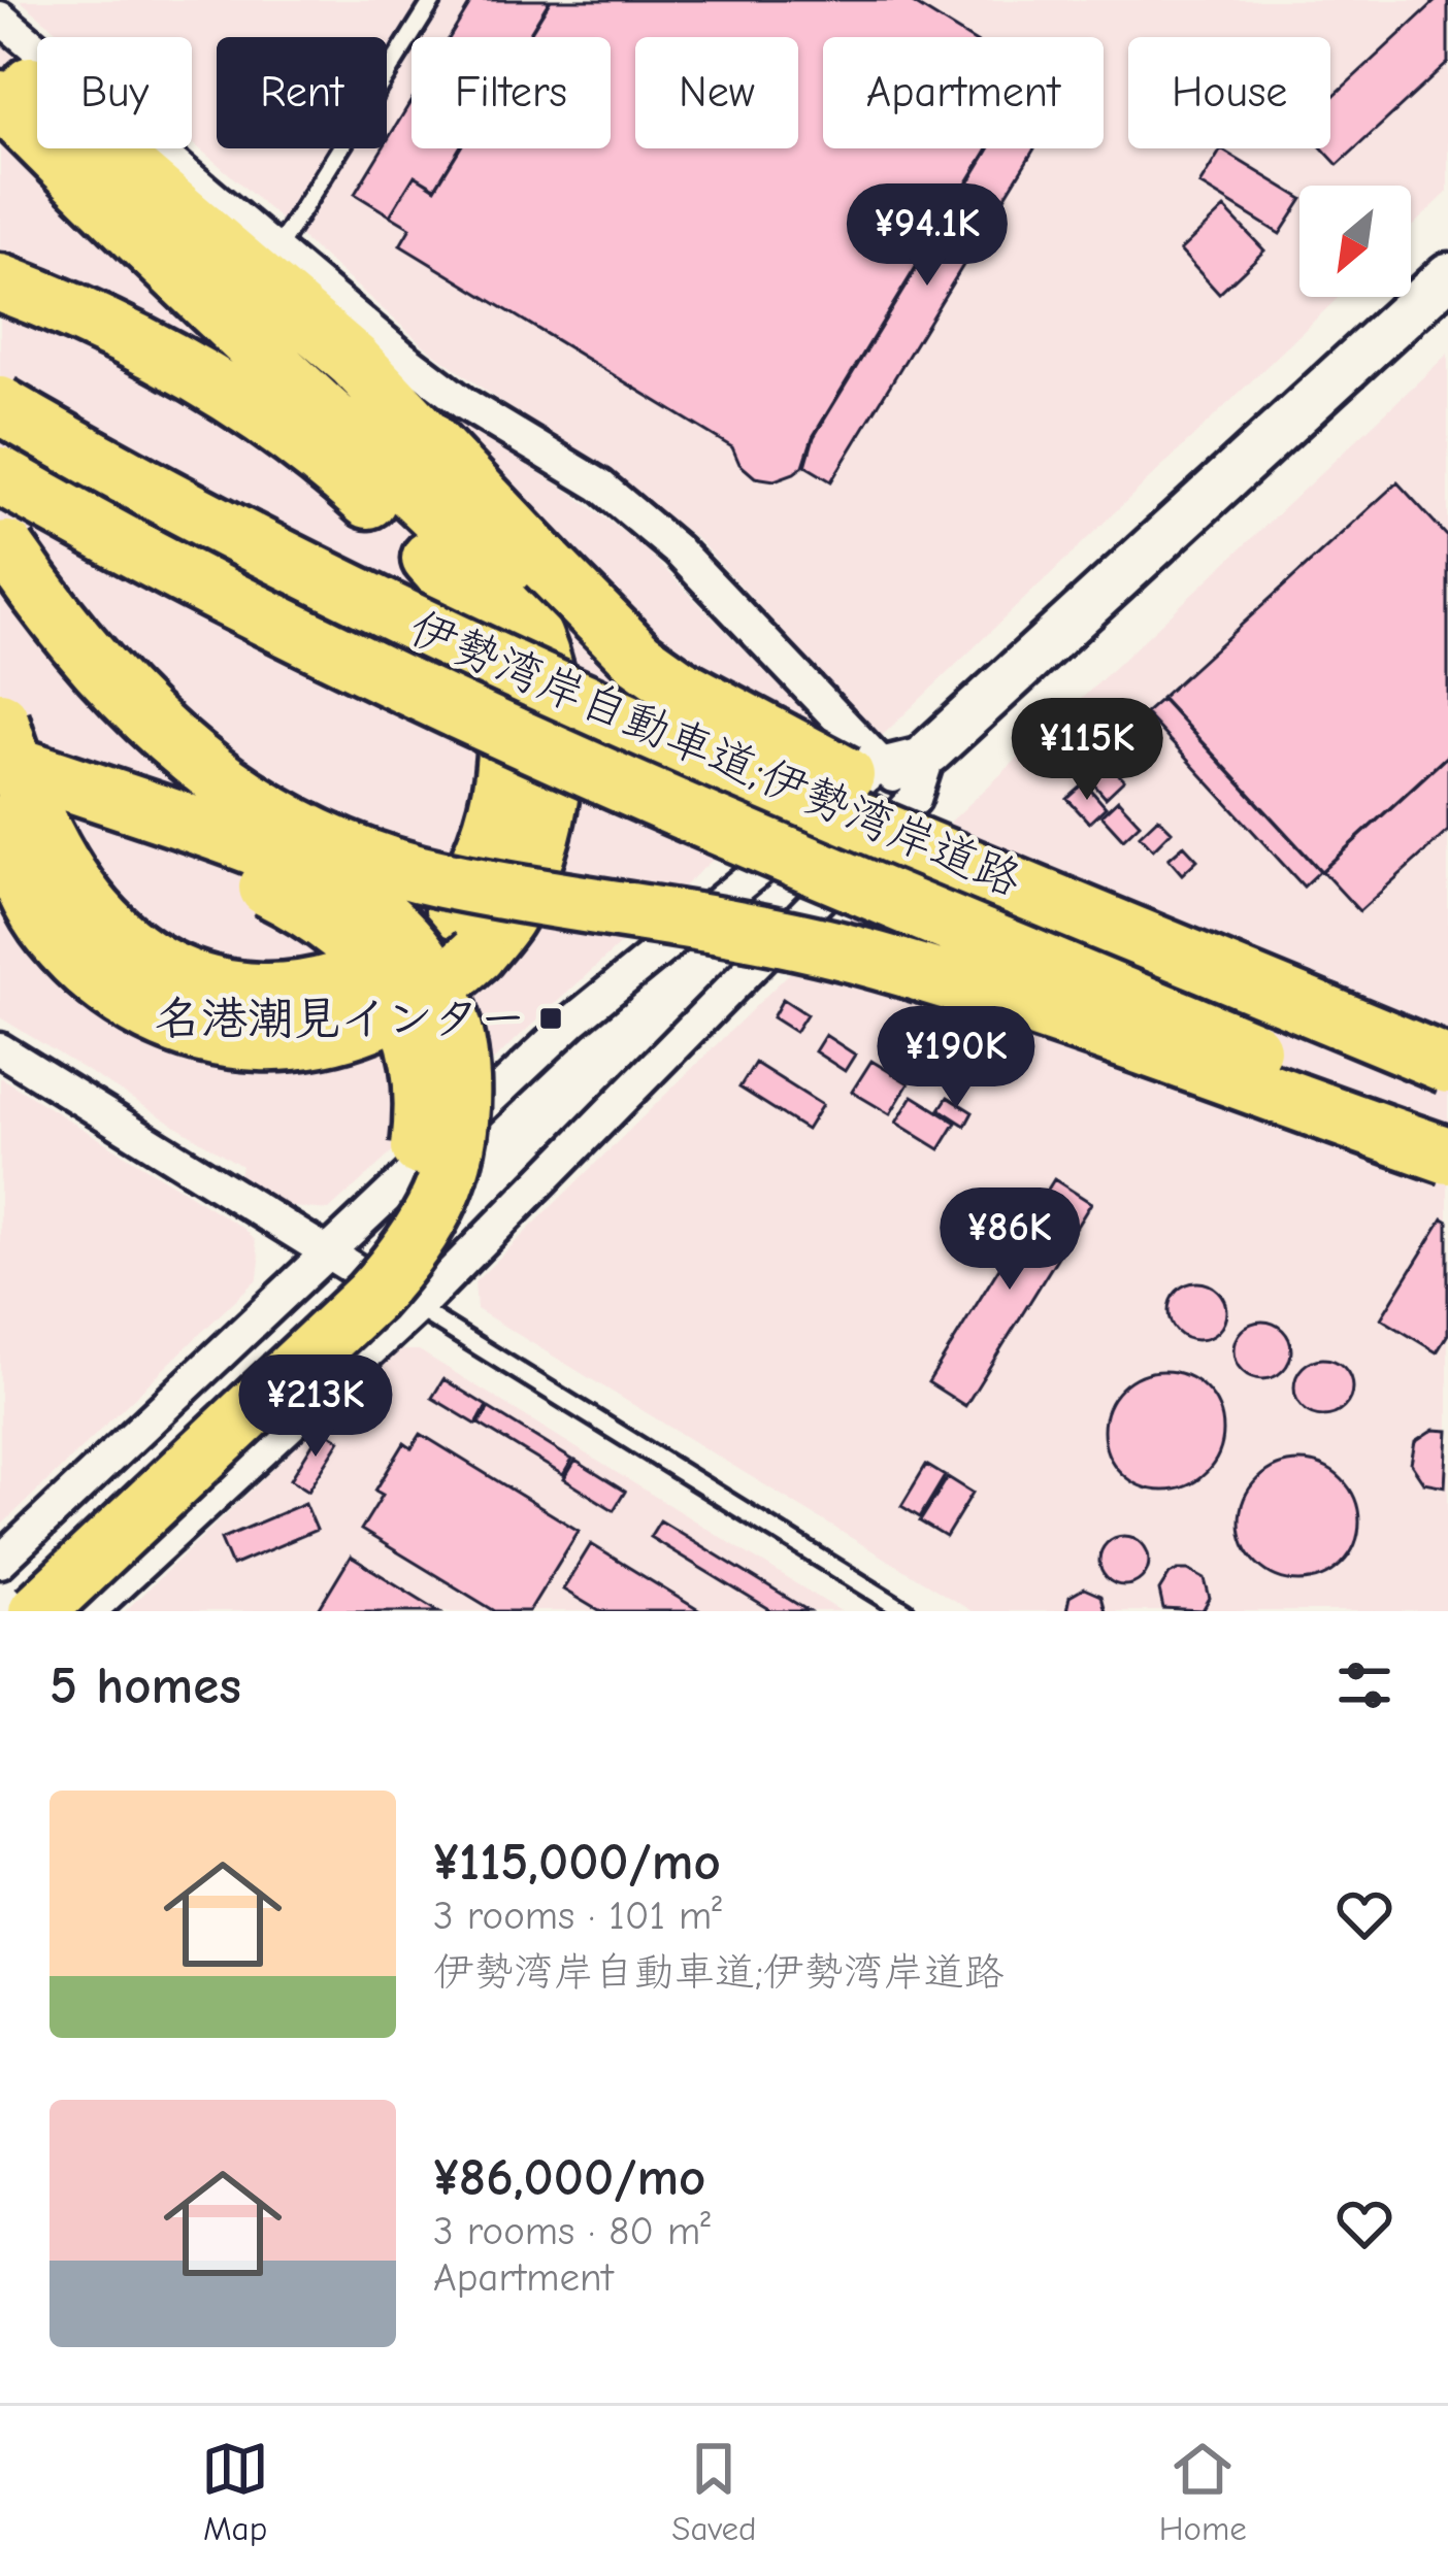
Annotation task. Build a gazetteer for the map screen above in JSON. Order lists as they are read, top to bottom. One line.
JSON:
{"streets":{"highway":["伊勢湾岸自動車道;伊勢湾岸道路"]},"places":{"transit":["名港潮見インター"]},"north":"bottom left","page":{"chip":["Buy","Rent","Filters","New","Apartment","House"],"price":["¥94.1K","¥115K","¥190K","¥86K","¥213K"],"heading":"5 homes","list":[{"name":"¥115,000/mo","note":"3 rooms · 101 m² · 伊勢湾岸自動車道;伊勢湾岸道路"},{"name":"¥86,000/mo","note":"3 rooms · 80 m² · Apartment"}],"tabs":["Map","Saved","Home"]}}
